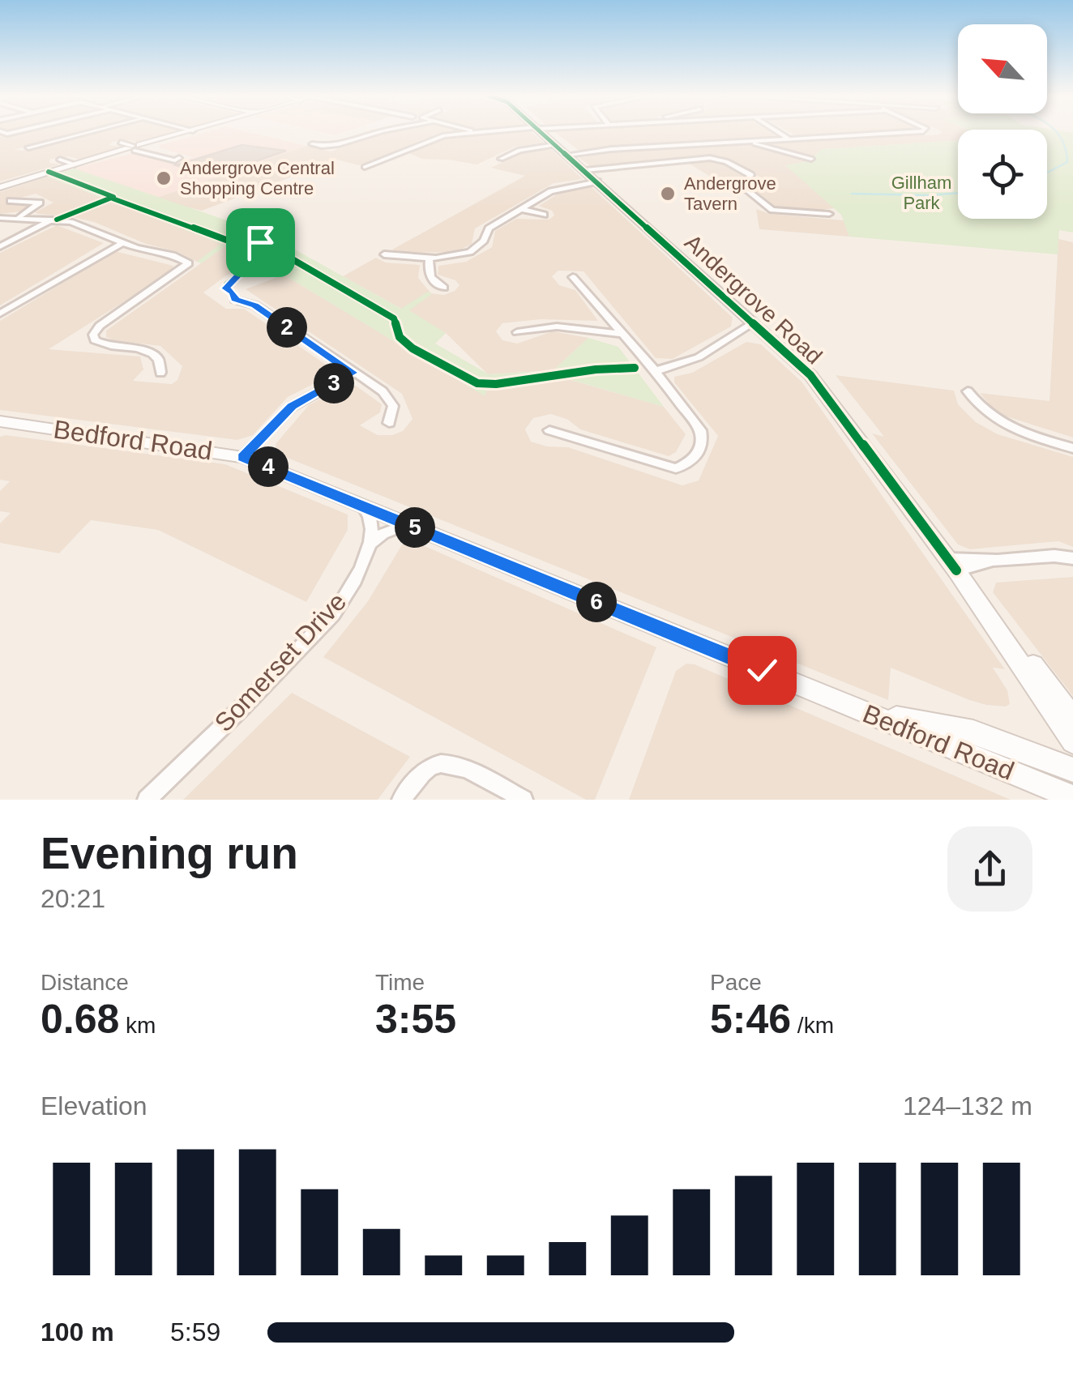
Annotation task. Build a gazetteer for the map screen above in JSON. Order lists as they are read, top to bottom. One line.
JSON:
{"streets":{"street":["Andergrove Road","Bedford Road","Somerset Drive"]},"parks":["Gillham Park"],"places":["Andergrove Central Shopping Centre","Andergrove Tavern"],"north":"top left","page":{"pins":["2","3","4","5","6"],"heading":["Evening run","20:21"],"stats":[["Distance","0.68 km"],["Time","3:55"],["Pace","5:46 /km"]],"chart":["Elevation","124–132 m"],"list":[{"name":"100 m","note":"5:59"}]}}
